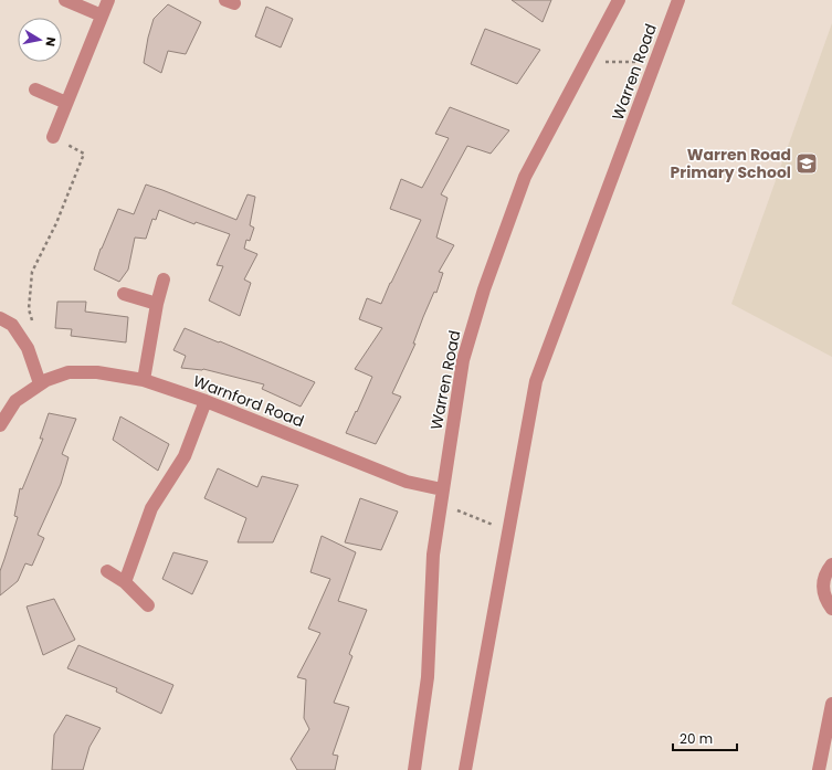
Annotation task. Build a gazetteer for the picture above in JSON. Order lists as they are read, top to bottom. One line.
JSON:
{"streets":{"street":["Warren Road","Warnford Road"]},"crossings":[["Warren Road","Warnford Road"]],"places":{"school or university":["Warren Road Primary School"]},"scale_bar":"20 m","north":"right"}
